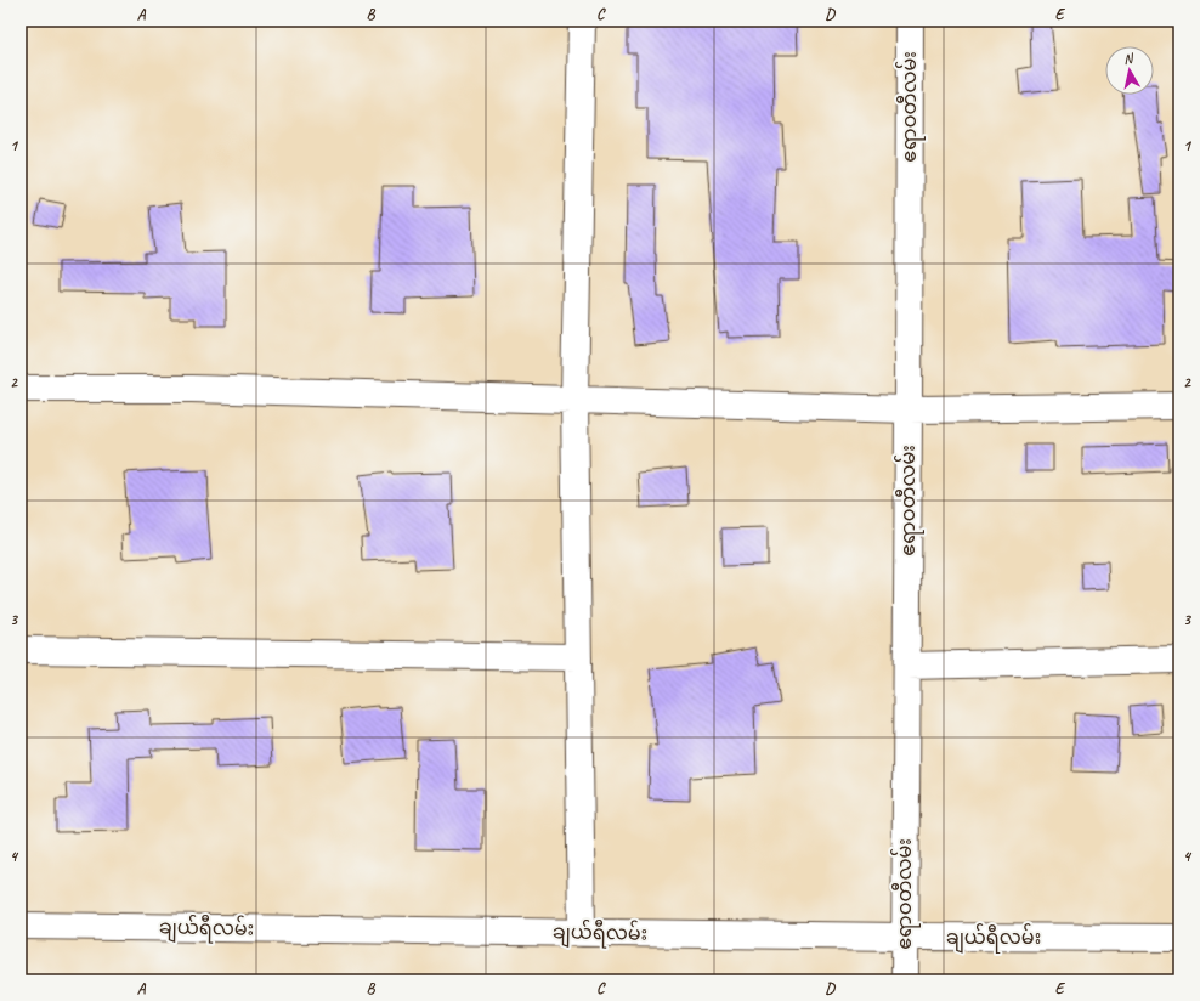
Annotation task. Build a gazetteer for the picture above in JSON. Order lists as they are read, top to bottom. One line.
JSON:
{"streets":{"street":["ဧရာဝတီလမ်း","ချယ်ရီလမ်း"]},"crossings":[["ဧရာဝတီလမ်း","ချယ်ရီလမ်း"]],"north":"top","grid":{"columns":["A","B","C","D","E"],"rows":["1","2","3","4"]}}
